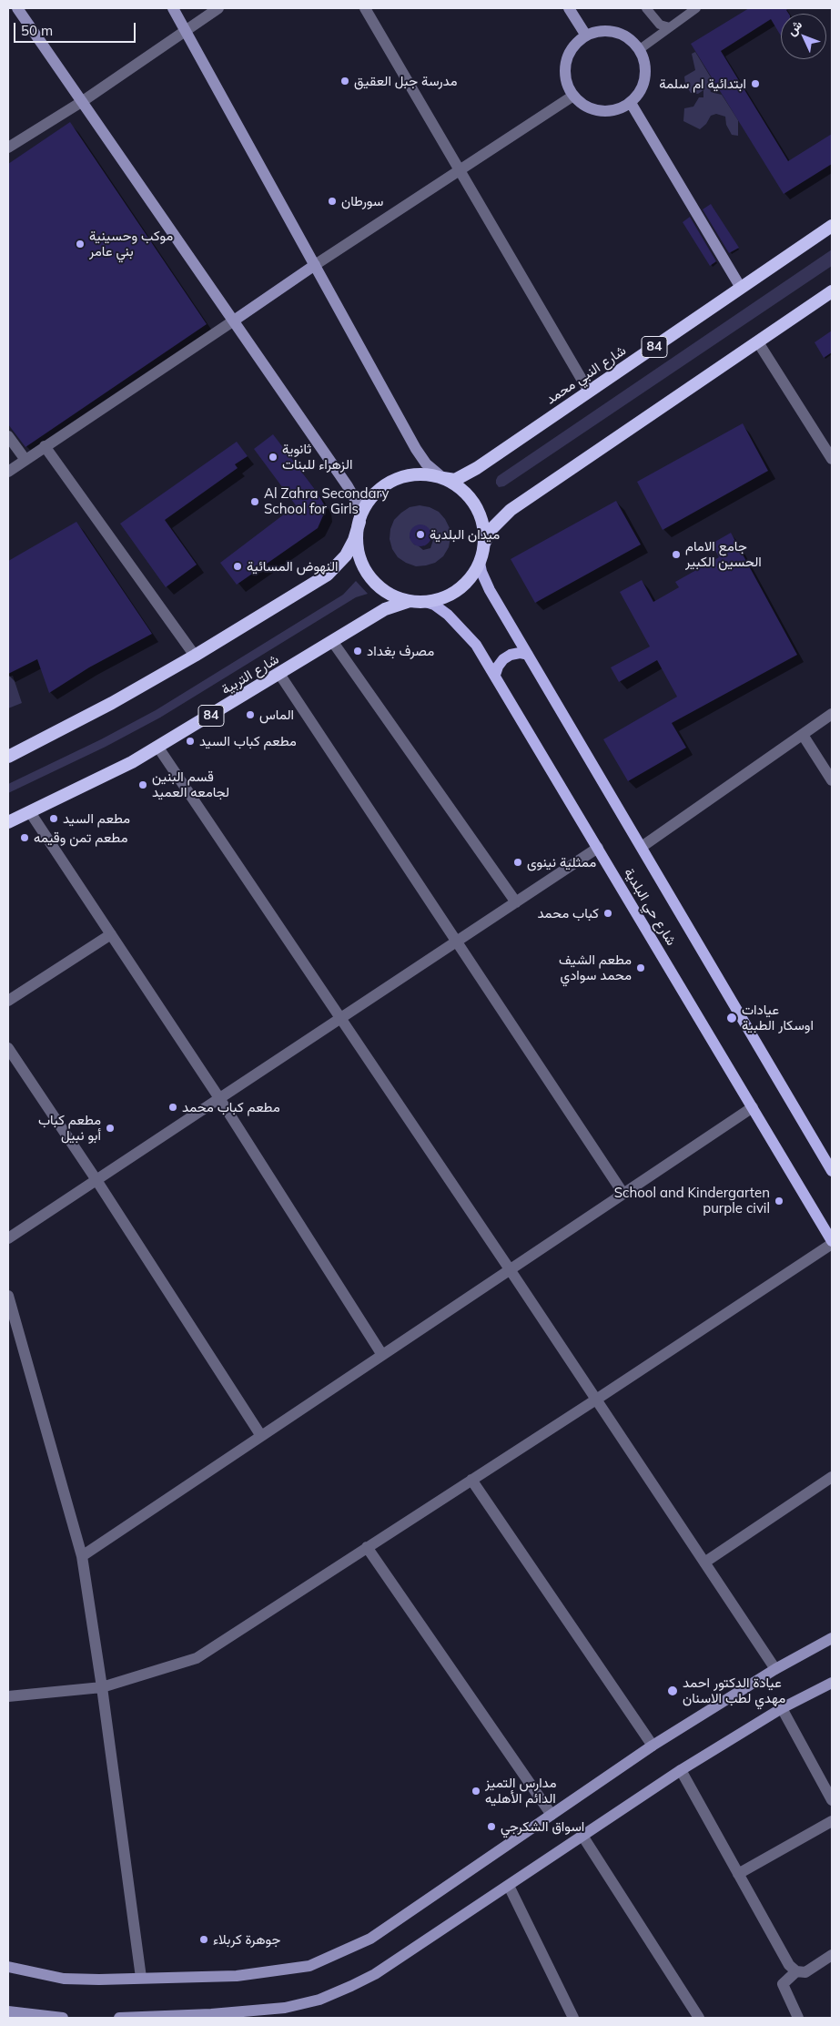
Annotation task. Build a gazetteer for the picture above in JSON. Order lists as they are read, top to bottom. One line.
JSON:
{"streets":{"highway":["84","شارع النبي محمد","شارع التربية"],"main road":["شارع حي البلدية"]},"crossings":[["84","شارع النبي محمد"],["84","شارع التربية"],["84","شارع حي البلدية"],["شارع النبي محمد","شارع التربية"],["شارع النبي محمد","شارع حي البلدية"],["شارع التربية","شارع حي البلدية"]],"places":["مدرسة جبل العقيق","ابتدائية ام سلمة","سورطان","موكب وحسينية بني عامر","ثانوية الزهراء للبنات","Al Zahra Secondary School for Girls","ميدان البلدية","جامع الامام الحسين الكبير","النهوض المسائية","مصرف بغداد","الماس","مطعم كباب السيد","قسم البنين لجامعه العميد","مطعم السيد","مطعم تمن وقيمه","ممثلية نينوى","كباب محمد","مطعم الشيف محمد سوادي","عيادات اوسكار الطبية","مطعم كباب محمد","مطعم كباب أبو نبيل","School and Kindergarten purple civil","عيادة الدكتور احمد مهدي لطب الاسنان","مدارس التميز الدائم الأهليه","اسواق الشكرجي","جوهرة كربلاء"],"scale_bar":"50 m","north":"top left"}
